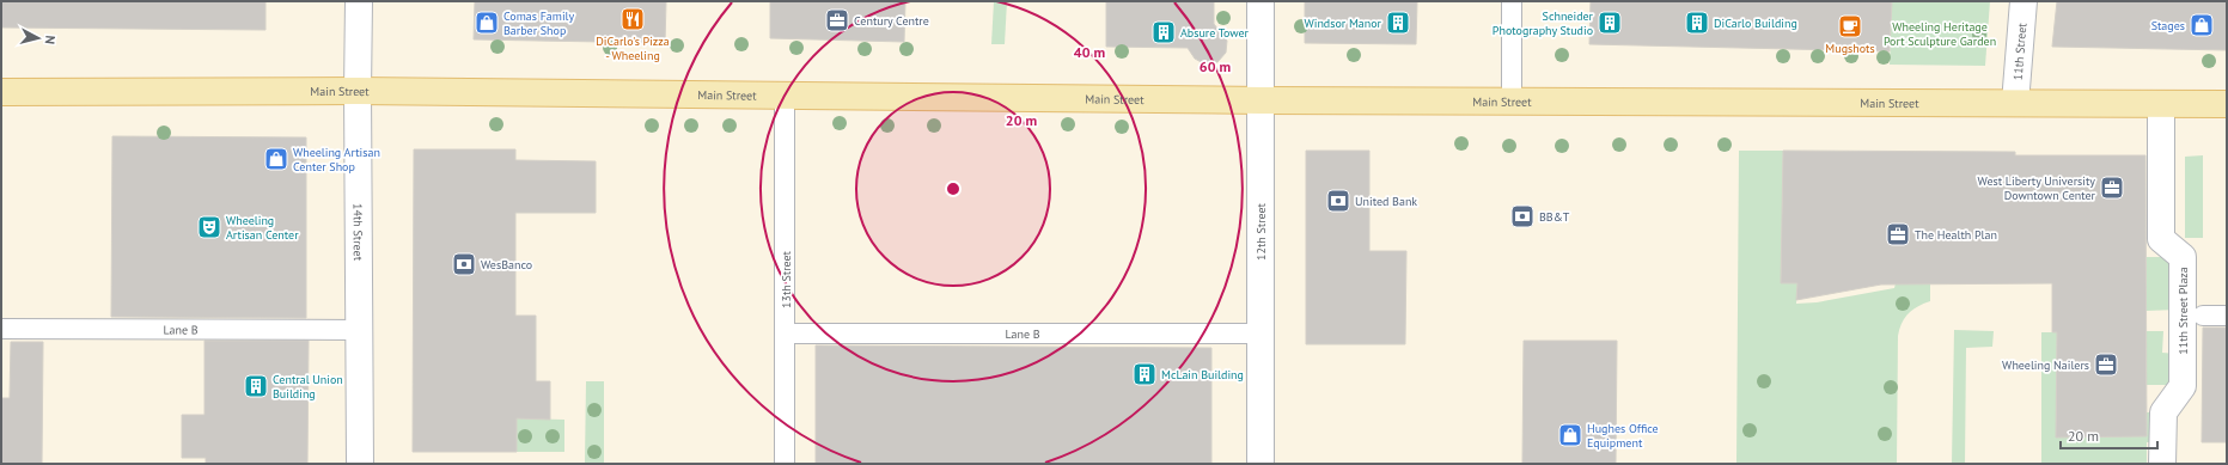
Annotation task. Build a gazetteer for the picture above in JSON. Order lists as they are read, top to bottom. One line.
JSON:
{"streets":{"main road":["Main Street"],"street":["11th Street","14th Street","12th Street","11th Street Plaza"],"lane":["13th Street","Lane B"]},"crossings":[["11th Street","Main Street"],["Main Street","14th Street"],["Main Street","12th Street"],["Main Street","13th Street"],["Main Street","11th Street Plaza"],["14th Street","Lane B"],["12th Street","Lane B"],["13th Street","Lane B"]],"parks":["Wheeling Heritage Port Sculpture Garden"],"places":{"restaurant":["DiCarlo's Pizza - Wheeling"],"office":["Century Centre","West Liberty University Downtown Center","The Health Plan","Wheeling Nailers"],"shop":["Comas Family Barber Shop","Stages","Wheeling Artisan Center Shop","Hughes Office Equipment"],"building":["Windsor Manor","Schneider Photography Studio","DiCarlo Building","Absure Tower","McLain Building","Central Union Building"],"cafe":["Mugshots"],"bank":["United Bank","BB&T","WesBanco"],"theatre":["Wheeling Artisan Center"]},"scale_bar":"20 m","north":"right","rings":["40 m","60 m","20 m"]}
